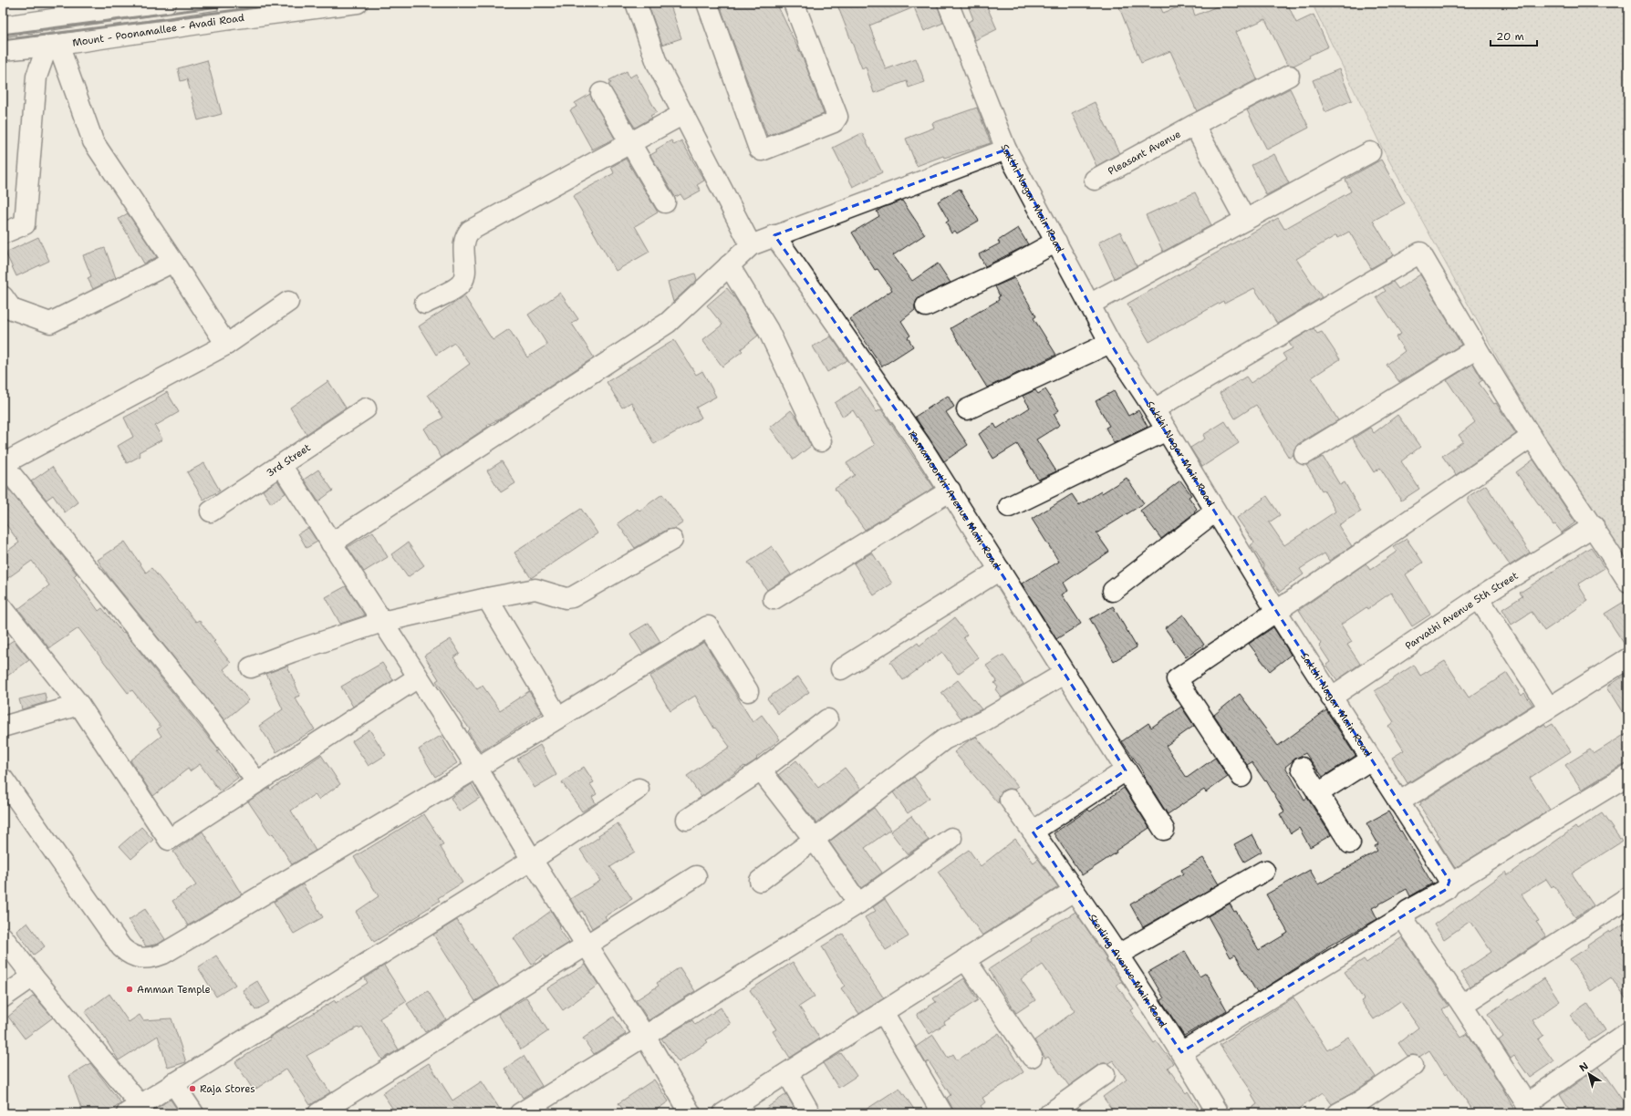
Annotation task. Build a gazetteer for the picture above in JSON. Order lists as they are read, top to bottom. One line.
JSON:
{"streets":{"street":["Mount - Poonamallee - Avadi Road","Pleasant Avenue","Sakthi Nagar Main Road","3rd Street","Ramamoorthi Avenue Main Road","Parvathi Avenue 5th Street","Sterling Avenue Main Road"]},"crossings":[["Sakthi Nagar Main Road","Parvathi Avenue 5th Street"]],"places":["Amman Temple","Raja Stores"],"scale_bar":"20 m","north":"top left"}
